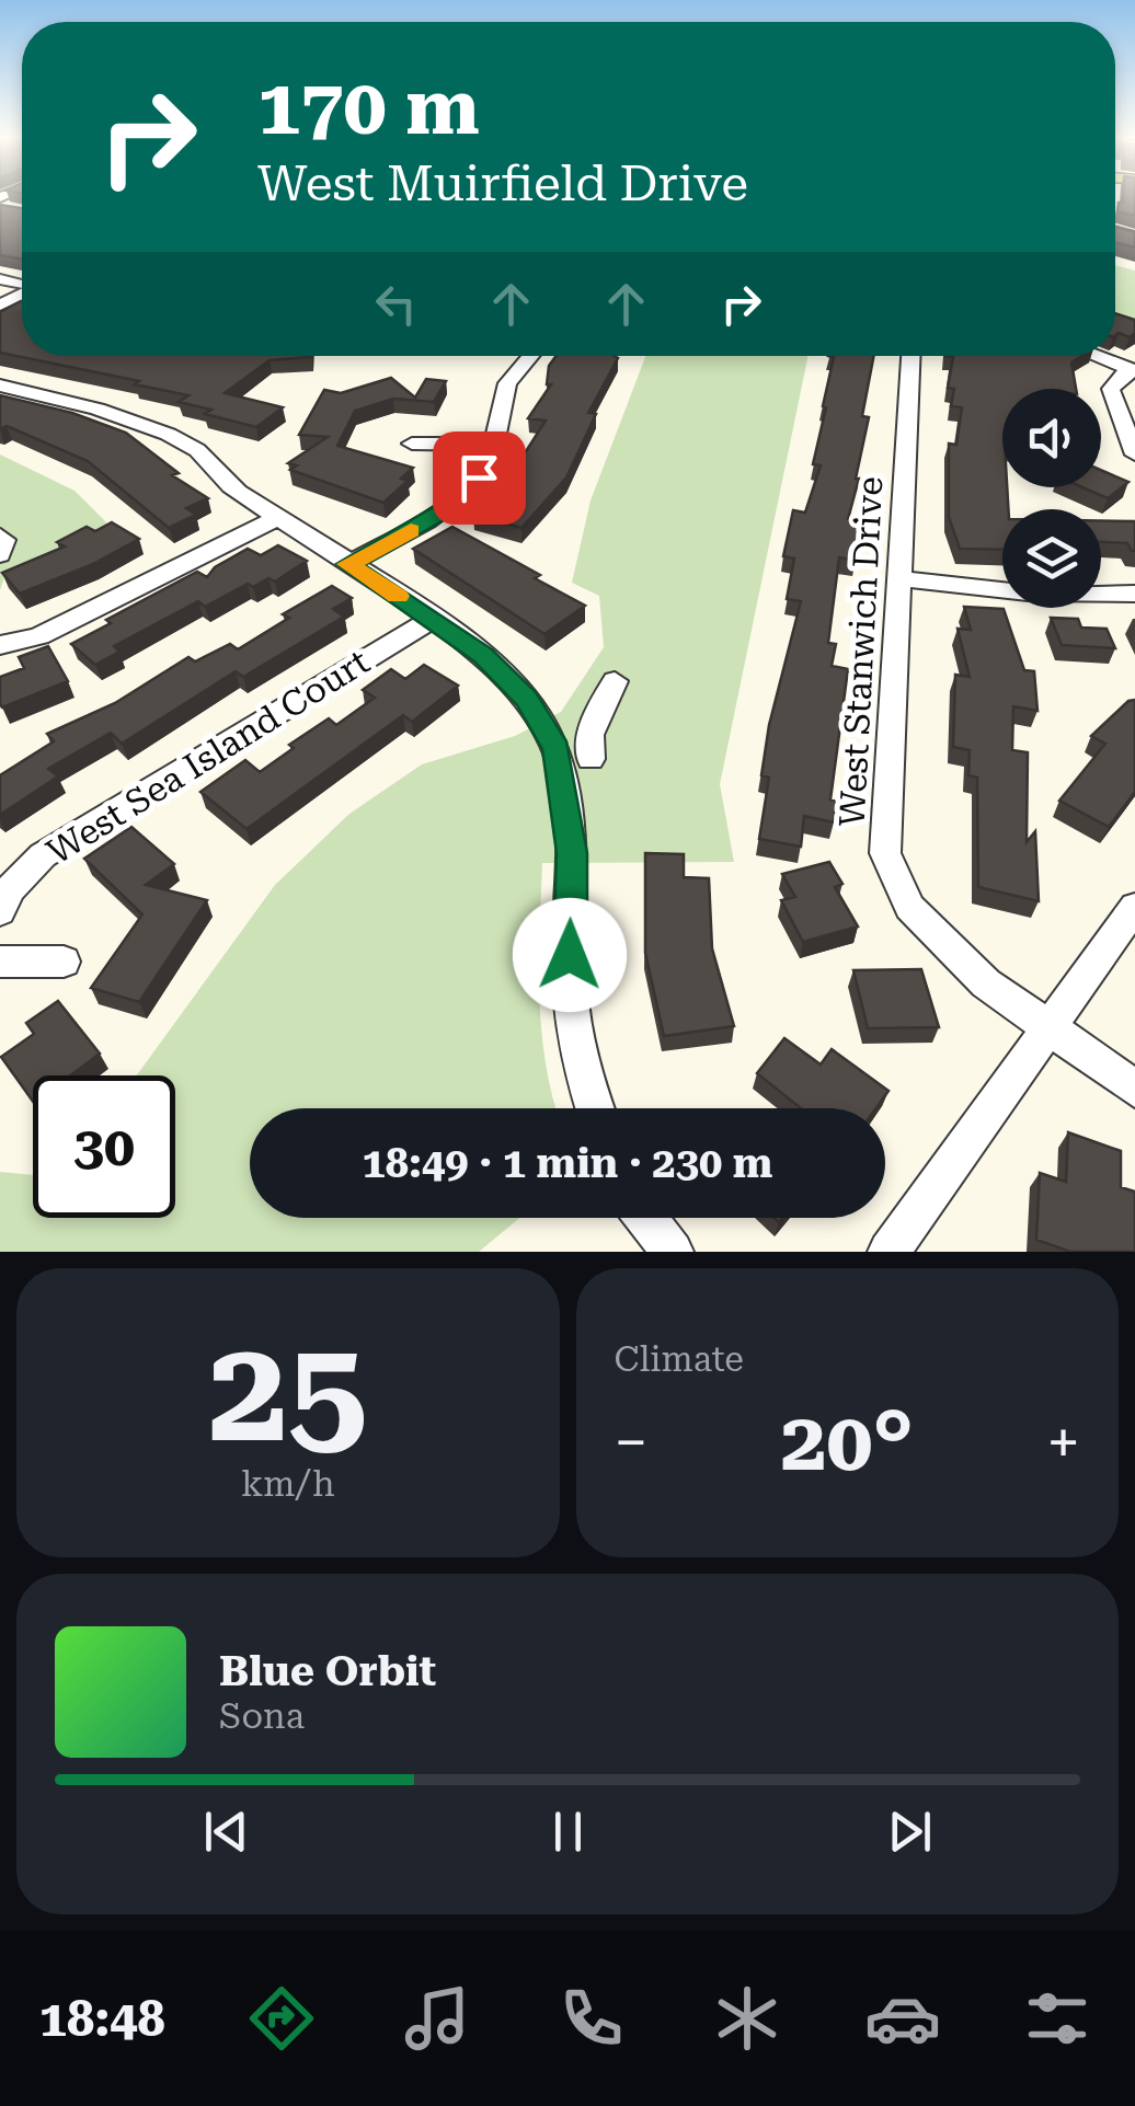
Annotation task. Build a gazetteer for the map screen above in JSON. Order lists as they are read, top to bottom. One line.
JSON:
{"streets":{"street":["West Stanwich Drive","West Sea Island Court"]},"page":{"turn":["170 m","West Muirfield Drive"],"limit":"30","trip":"18:49 · 1 min · 230 m","tile":[["25","km/h"],"Climate"],"heat":["−","20°","+"],"song":["Blue Orbit","Sona"],"tabs":"18:48"}}
